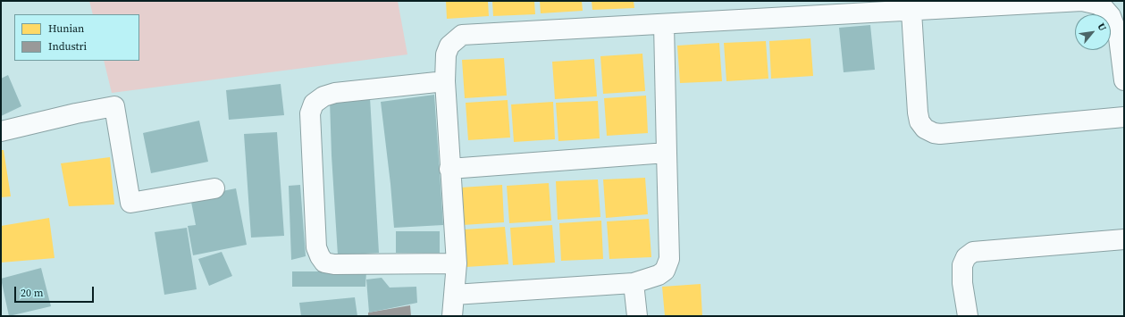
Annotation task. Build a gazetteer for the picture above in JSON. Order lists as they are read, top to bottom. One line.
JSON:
{"legend":["Hunian","Industri"],"scale_bar":"20 m","north":"top right"}
